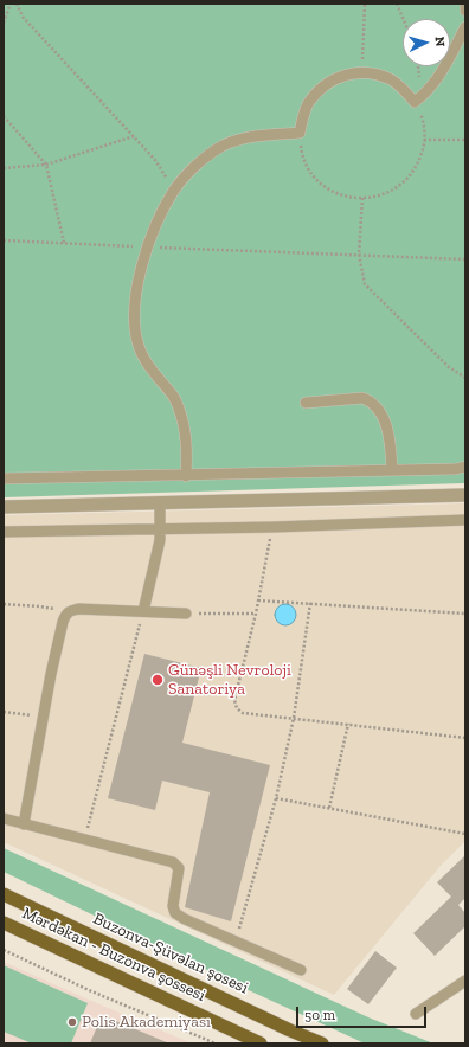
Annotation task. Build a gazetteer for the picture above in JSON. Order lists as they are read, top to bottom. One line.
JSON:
{"streets":{"main road":["Buzonva-Şüvəlan şosesi","Mərdəkan - Buzonva şossesi"]},"places":["Günəşli Nevroloji Sanatoriya","Polis Akademiyası"],"scale_bar":"50 m","north":"right"}
